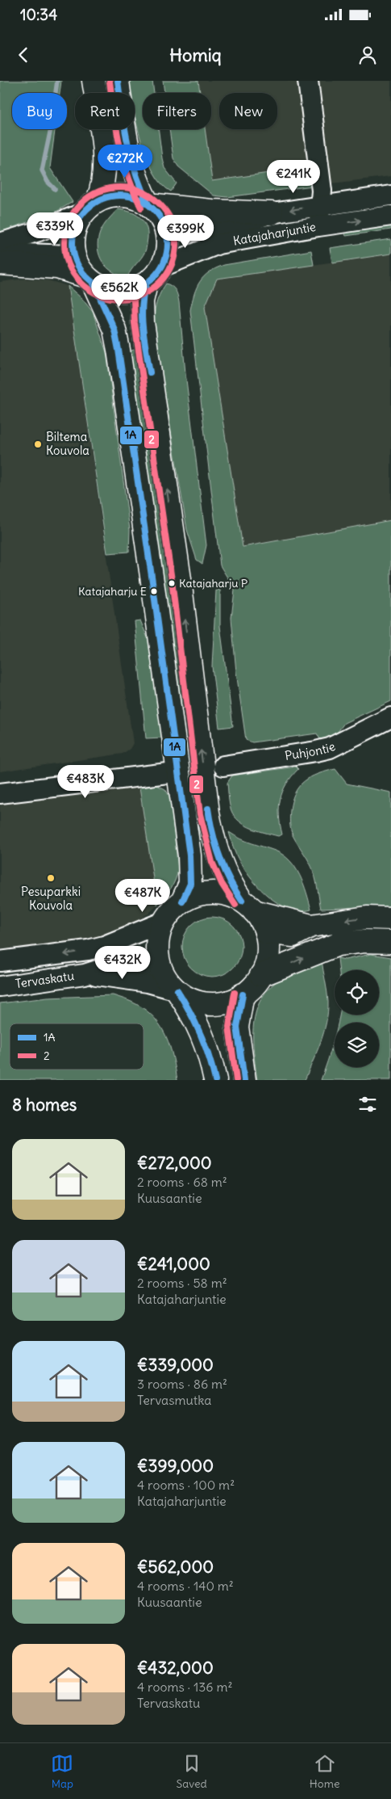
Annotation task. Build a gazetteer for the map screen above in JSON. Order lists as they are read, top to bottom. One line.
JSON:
{"streets":{"street":["Katajaharjuntie","Puhjontie","Tervaskatu"]},"places":["Biltema Kouvola","Katajaharju P","Katajaharju E","Pesuparkki Kouvola"],"lines":["transit line 1A","transit line 2"],"legend":["1A","2"],"page":{"status":"10:34","header":"Homiq","chip":["Buy","Rent","Filters","New"],"price":["€272K","€241K","€339K","€399K","€562K","€483K","€487K","€432K"],"heading":"8 homes","list":[{"name":"€272,000","note":"2 rooms · 68 m² · Kuusaantie"},{"name":"€241,000","note":"2 rooms · 58 m² · Katajaharjuntie"},{"name":"€339,000","note":"3 rooms · 86 m² · Tervasmutka"},{"name":"€399,000","note":"4 rooms · 100 m² · Katajaharjuntie"},{"name":"€562,000","note":"4 rooms · 140 m² · Kuusaantie"},{"name":"€432,000","note":"4 rooms · 136 m² · Tervaskatu"}],"tabs":["Map","Saved","Home"]}}
